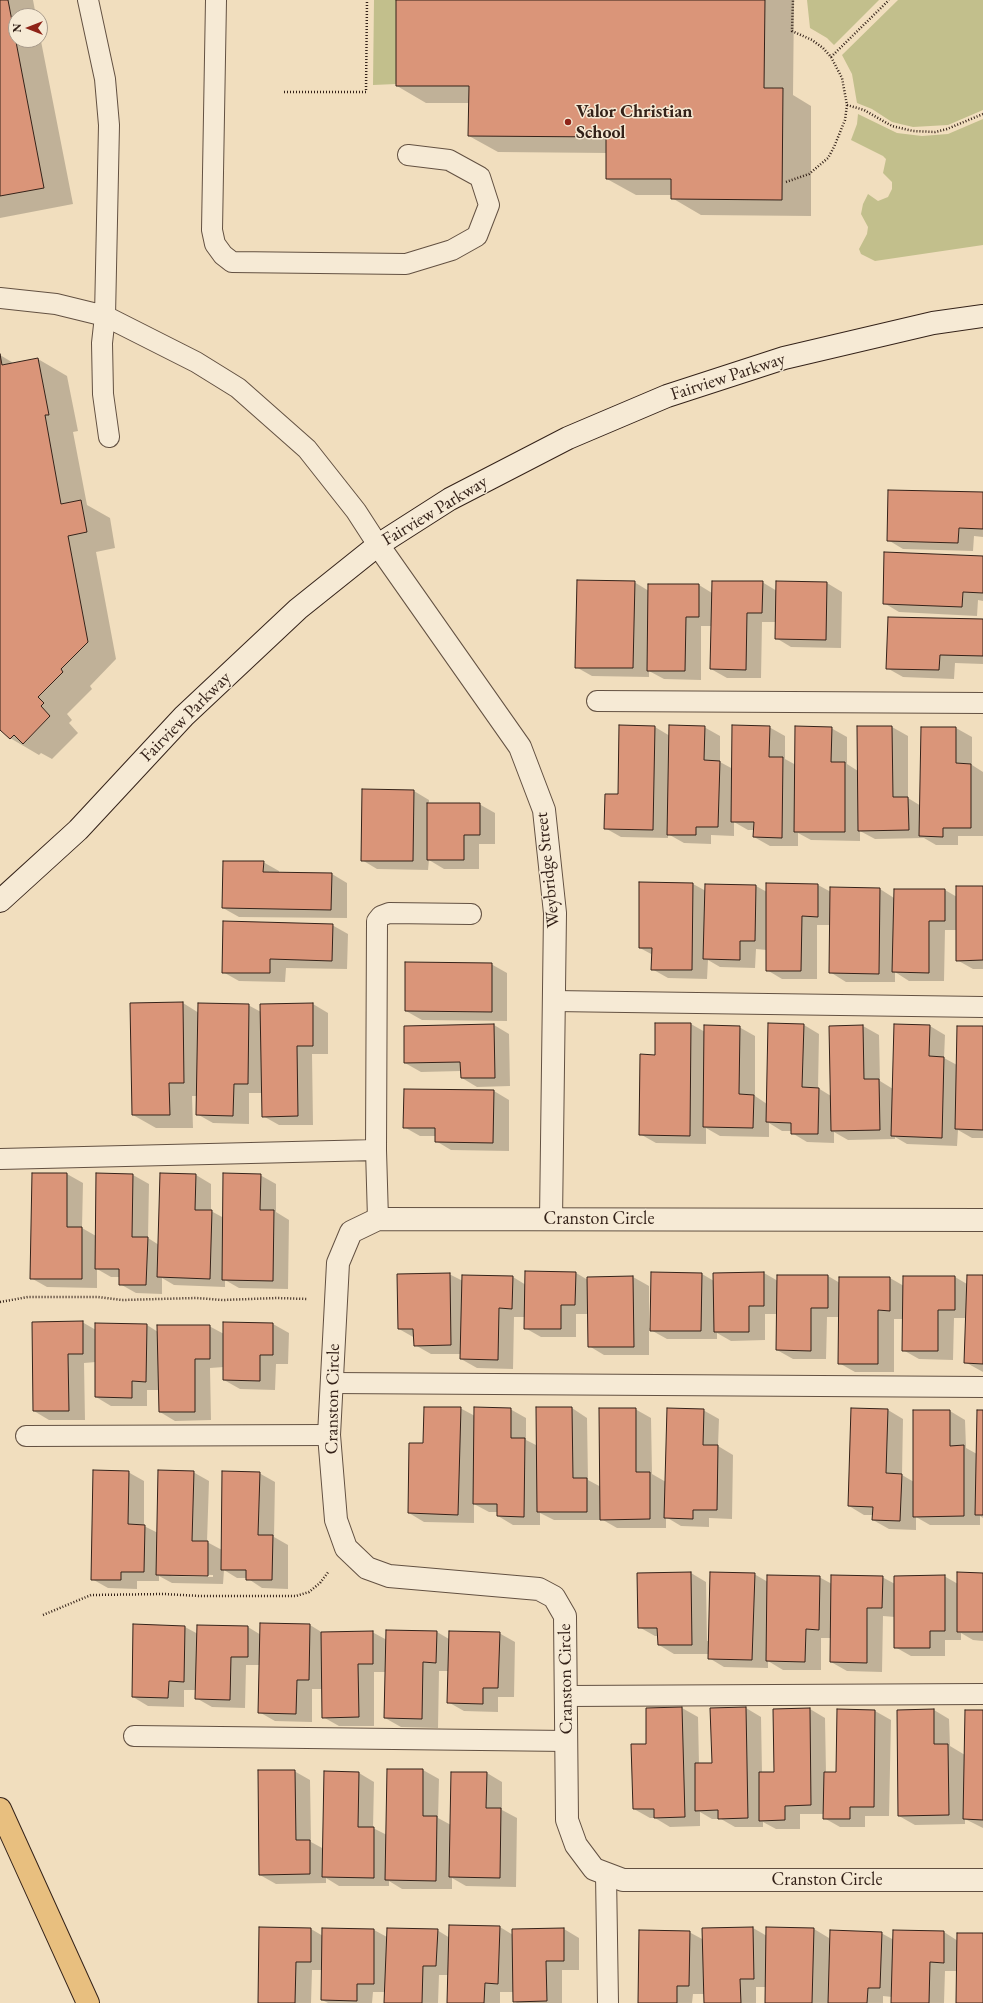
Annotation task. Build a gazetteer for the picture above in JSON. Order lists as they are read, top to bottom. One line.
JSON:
{"streets":{"street":["Fairview Parkway","Weybridge Street","Cranston Circle"]},"crossings":[["Fairview Parkway","Weybridge Street"],["Weybridge Street","Cranston Circle"]],"places":["Valor Christian School"],"north":"left"}
